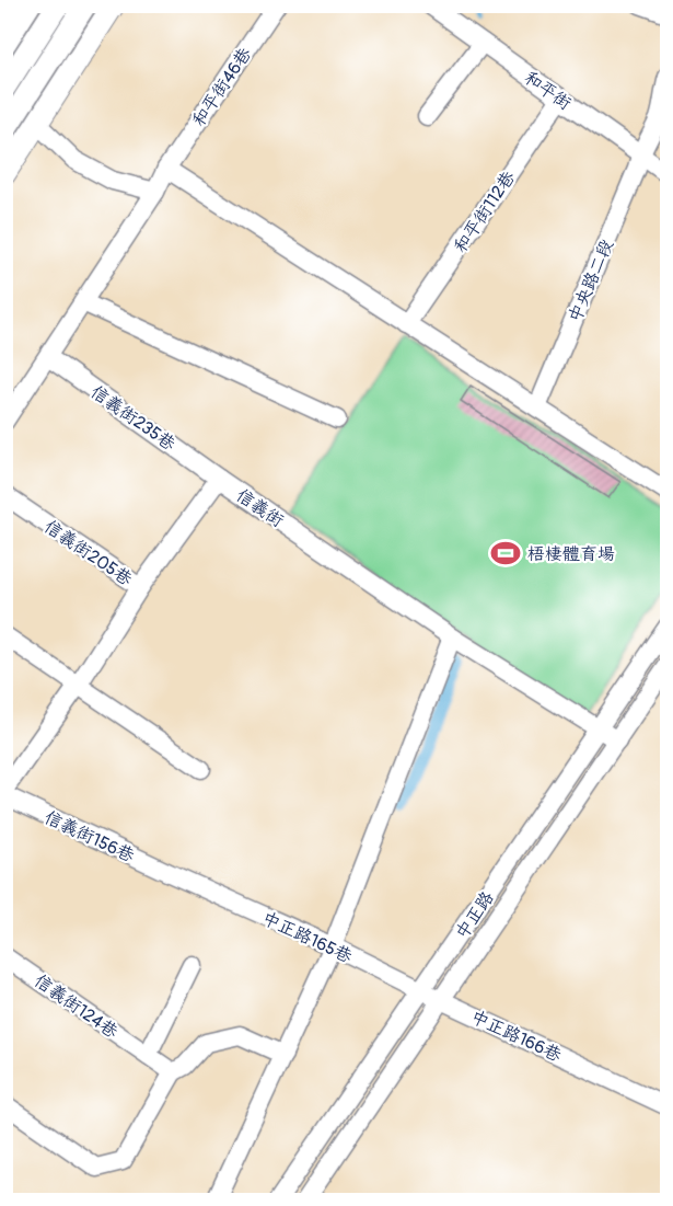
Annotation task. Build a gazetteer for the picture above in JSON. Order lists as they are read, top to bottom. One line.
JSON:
{"streets":{"street":["和平街46巷","和平街","和平街112巷","中央路二段","信義街235巷","信義街","信義街205巷","信義街156巷","中正路","中正路165巷","信義街124巷","中正路166巷"]},"crossings":[["和平街46巷","信義街235巷"],["和平街","和平街112巷"],["和平街","中央路二段"],["信義街235巷","信義街"],["信義街","信義街205巷"],["信義街","中正路"],["信義街156巷","中正路165巷"],["中正路","中正路165巷"],["中正路","中正路166巷"],["中正路165巷","中正路166巷"]],"places":{"sports":["梧棲體育場"]}}
